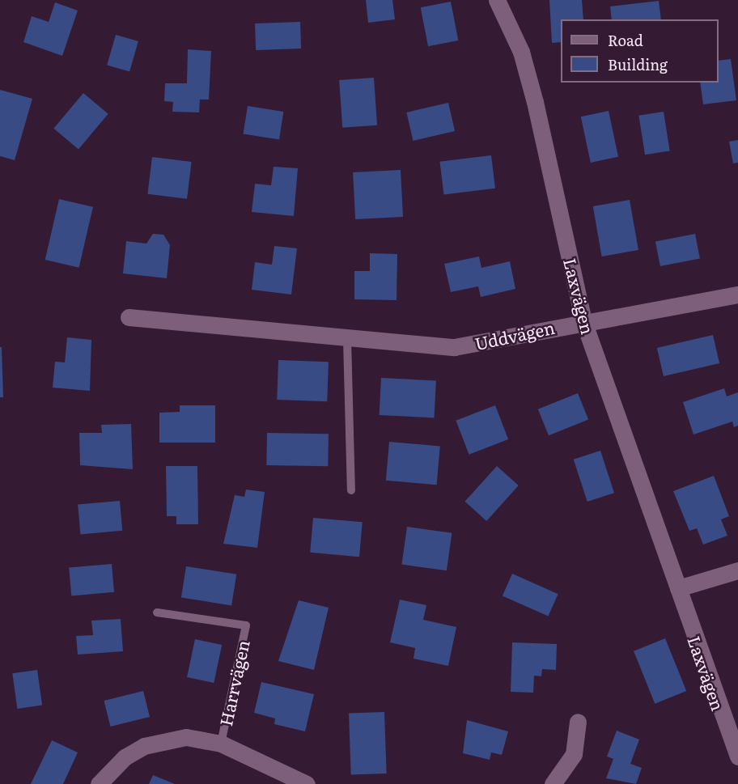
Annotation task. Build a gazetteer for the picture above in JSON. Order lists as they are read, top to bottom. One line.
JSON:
{"streets":{"street":["Laxvägen","Uddvägen","Harrvägen"]},"crossings":[["Laxvägen","Uddvägen"]],"legend":["Road","Building"]}
